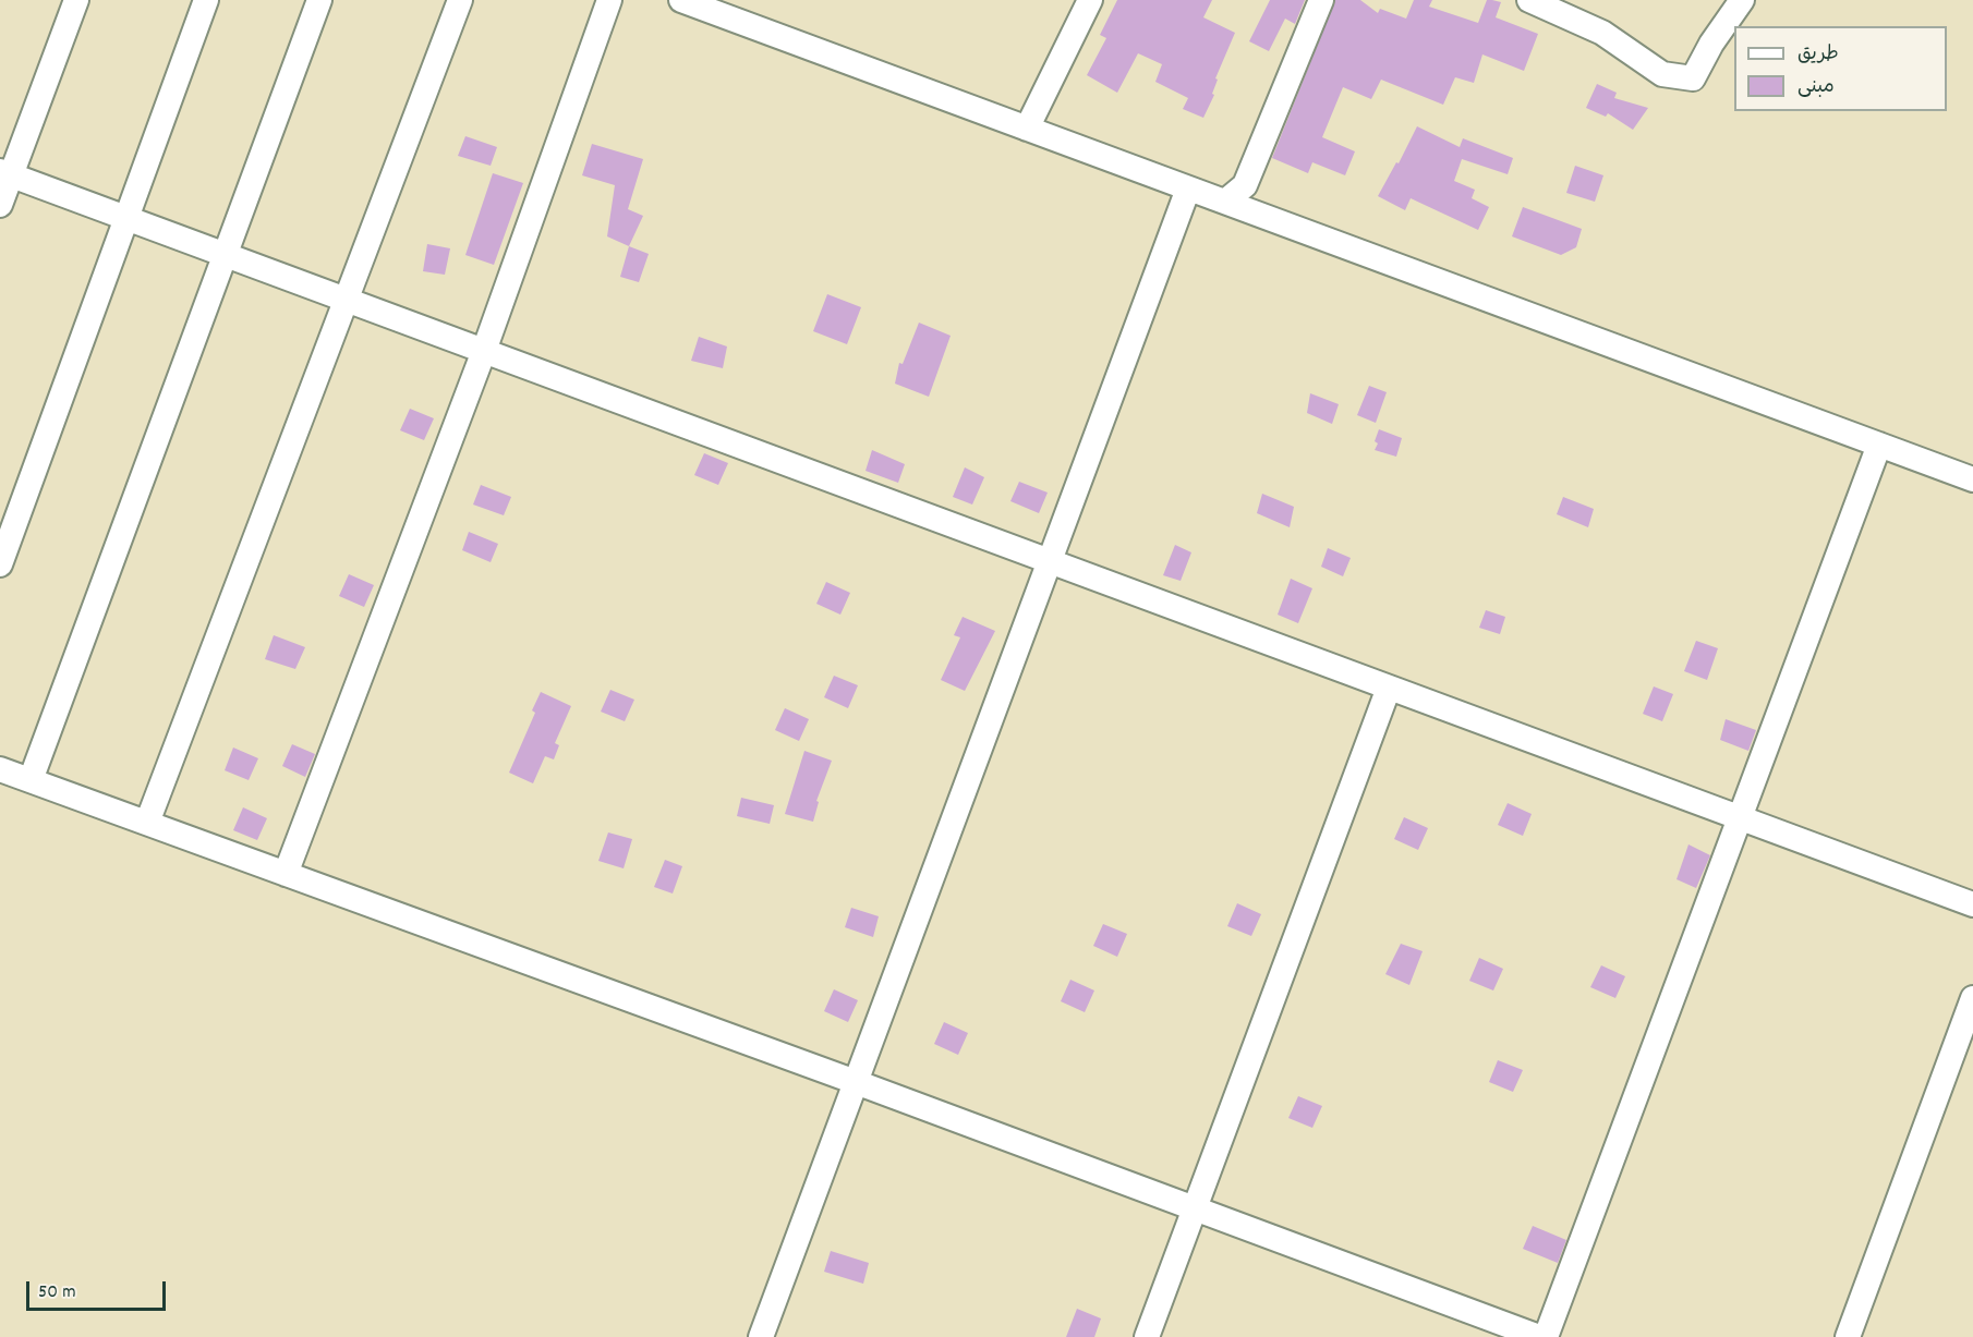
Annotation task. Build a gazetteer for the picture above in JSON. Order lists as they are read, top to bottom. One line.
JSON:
{"legend":["طريق","مبنى"],"scale_bar":"50 m"}
